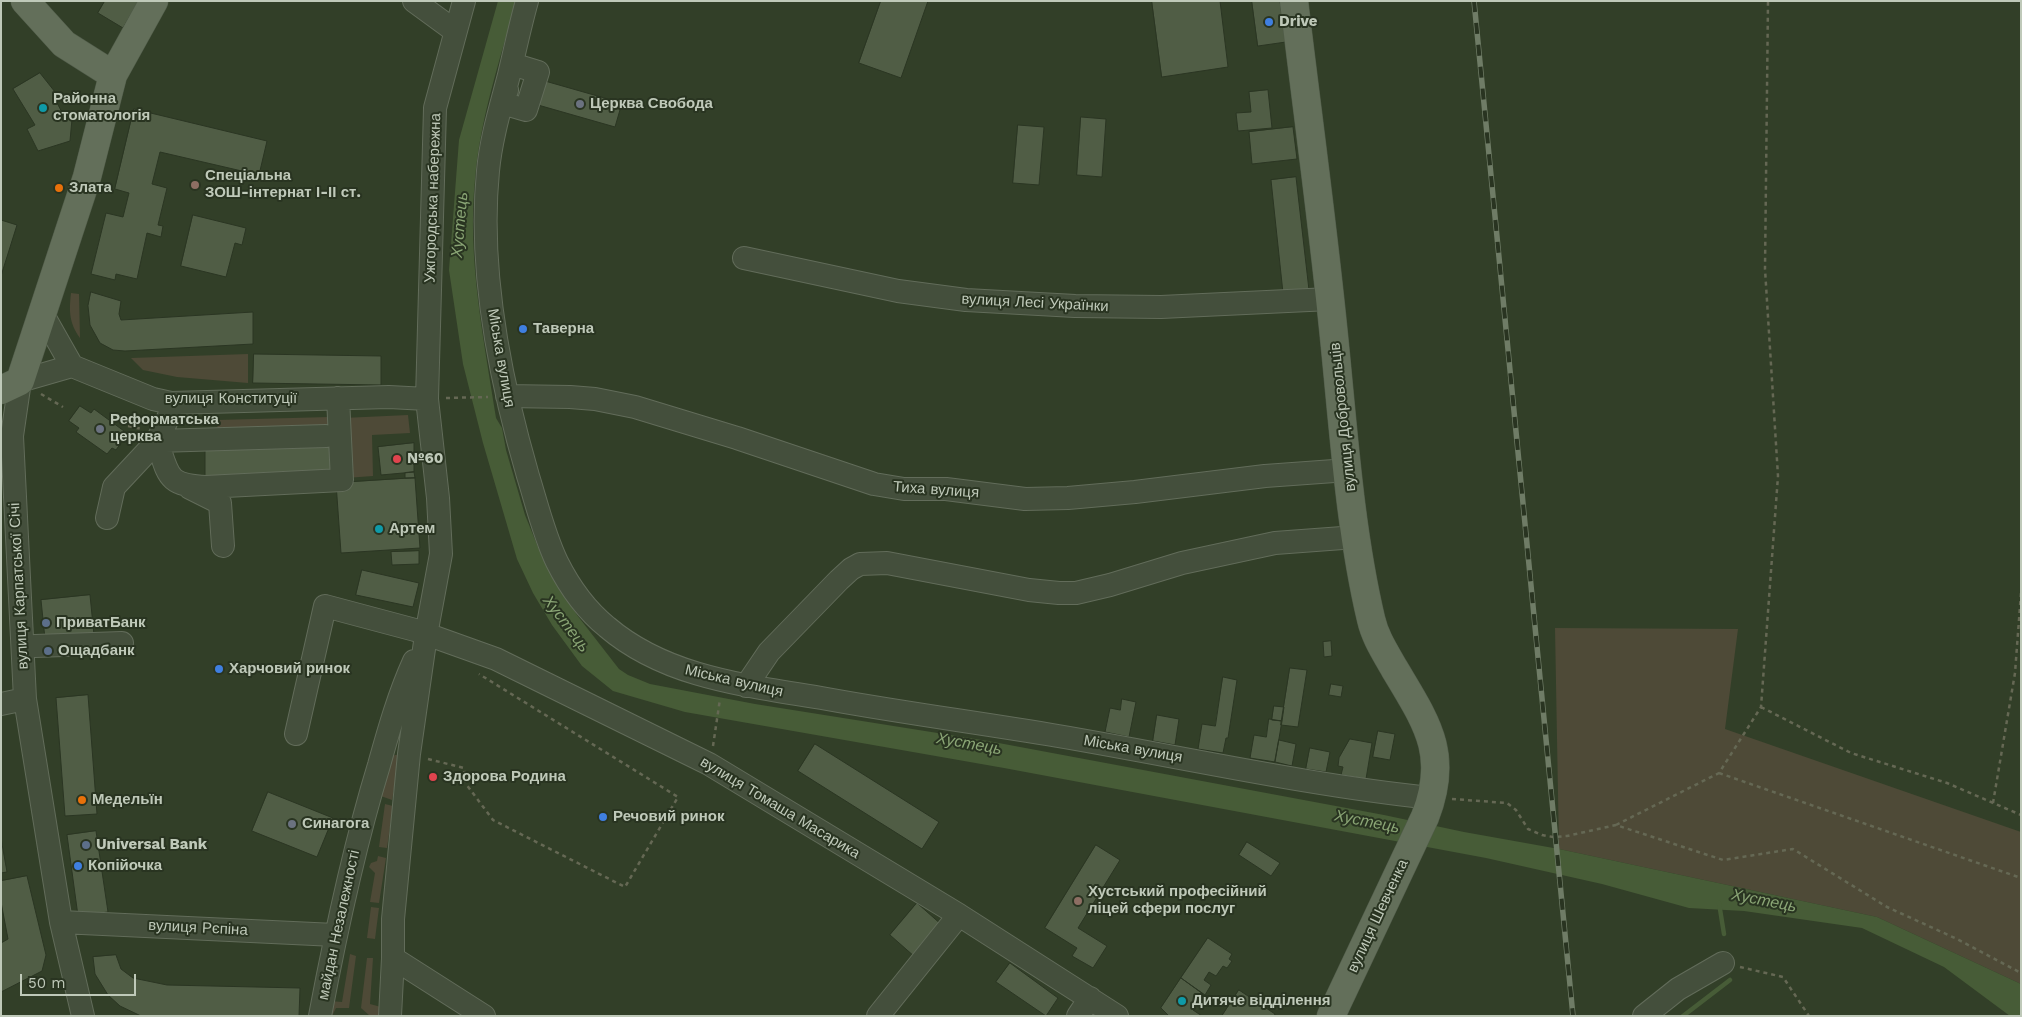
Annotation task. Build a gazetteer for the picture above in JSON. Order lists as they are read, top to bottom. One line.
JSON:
{"streets":{"main road":["вулиця Добровольців","вулиця Карпатської Січі","вулиця Шевченка"],"street":["Ужгородська набережна","вулиця Лесі Українки","Міська вулиця","вулиця Конституції","Тиха вулиця","вулиця Томаша Масарика","майдан Незалежності","вулиця Рєпіна"]},"crossings":[["Ужгородська набережна","вулиця Конституції"],["Ужгородська набережна","майдан Незалежності"],["вулиця Лесі Українки","вулиця Добровольців"],["Міська вулиця","вулиця Добровольців"],["Міська вулиця","Тиха вулиця"],["Міська вулиця","вулиця Шевченка"],["вулиця Конституції","майдан Незалежності"],["вулиця Добровольців","Тиха вулиця"],["вулиця Добровольців","вулиця Шевченка"],["вулиця Карпатської Січі","вулиця Рєпіна"],["вулиця Томаша Масарика","майдан Незалежності"],["майдан Незалежності","вулиця Рєпіна"]],"water":["Хустець"],"places":["Drive","Церква Свобода","Районна стоматологія","Спеціальна ЗОШ-інтернат І-ІІ ст.","Злата","Таверна","Реформатська церква","№60","Артем","ПриватБанк","Ощадбанк","Харчовий ринок","Здорова Родина","Медельїн","Речовий ринок","Синагога","Universal Bank","Копійочка","Хустський професійний ліцей сфери послуг","Дитяче відділення"],"scale_bar":"50 m"}
